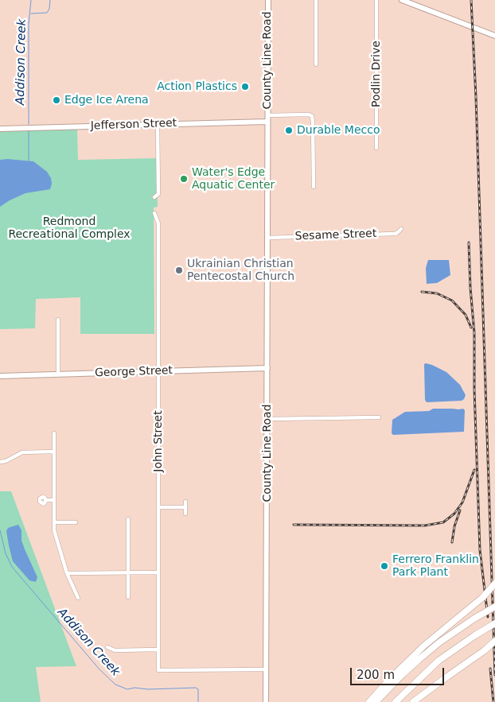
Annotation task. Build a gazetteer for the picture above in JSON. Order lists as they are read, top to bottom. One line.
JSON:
{"streets":{"street":["County Line Road","Podlin Drive","Jefferson Street","Sesame Street","George Street","John Street"]},"crossings":[["County Line Road","Jefferson Street"],["County Line Road","Sesame Street"],["County Line Road","George Street"],["County Line Road","John Street"],["George Street","John Street"]],"water":["Addison Creek"],"parks":["Redmond Recreational Complex"],"places":["Action Plastics","Edge Ice Arena","Durable Mecco","Water's Edge Aquatic Center","Ukrainian Christian Pentecostal Church","Ferrero Franklin Park Plant"],"scale_bar":"200 m"}
